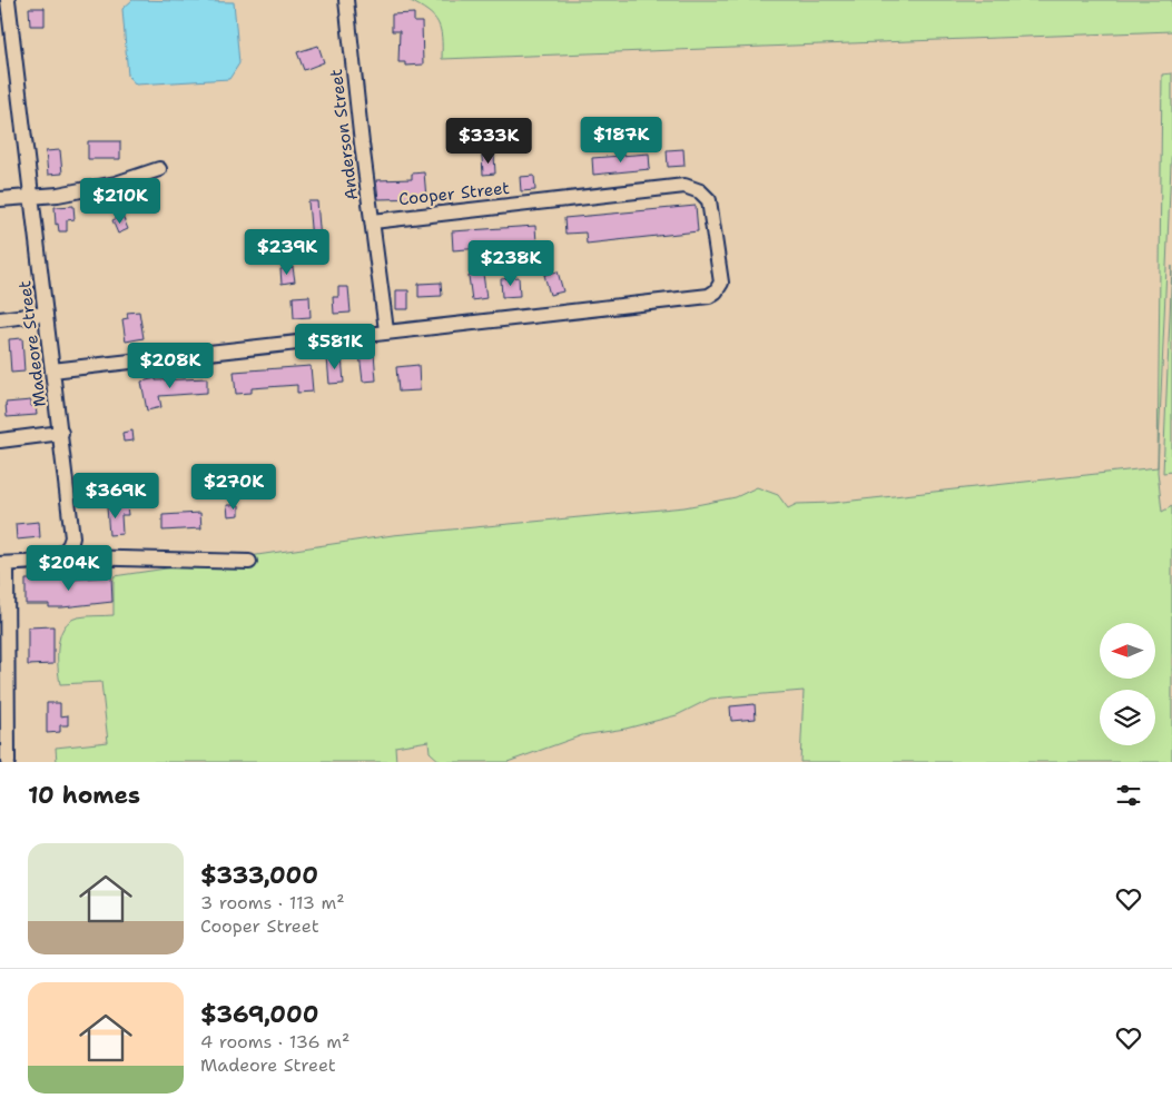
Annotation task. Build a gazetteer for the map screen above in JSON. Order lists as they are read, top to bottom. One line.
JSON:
{"streets":{"street":["Anderson Street","Cooper Street","Madeore Street"]},"crossings":[["Anderson Street","Cooper Street"]],"north":"left","page":{"price":["$187K","$333K","$210K","$239K","$238K","$581K","$208K","$270K","$369K","$204K"],"heading":"10 homes","list":[{"name":"$333,000","note":"3 rooms · 113 m² · Cooper Street"},{"name":"$369,000","note":"4 rooms · 136 m² · Madeore Street"}]}}
